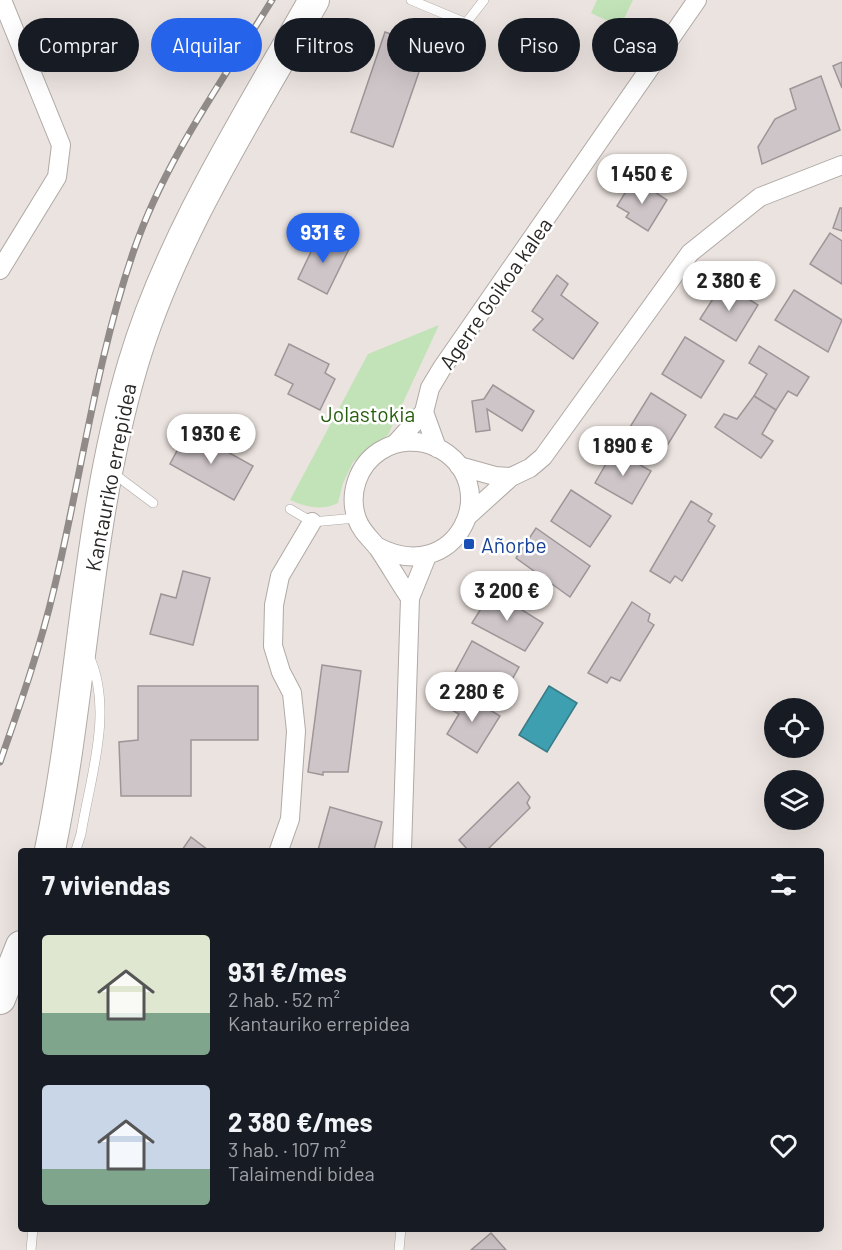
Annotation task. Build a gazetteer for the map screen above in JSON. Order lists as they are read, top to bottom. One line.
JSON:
{"streets":{"highway":["Kantauriko errepidea"],"street":["Agerre Goikoa kalea"]},"parks":["Jolastokia"],"places":{"transit":["Añorbe"]},"page":{"chip":["Comprar","Alquilar","Filtros","Nuevo","Piso","Casa"],"price":["1 450 €","931 €","2 380 €","1 930 €","1 890 €","3 200 €","2 280 €"],"heading":"7 viviendas","list":[{"name":"931 €/mes","note":"2 hab. · 52 m² · Kantauriko errepidea"},{"name":"2 380 €/mes","note":"3 hab. · 107 m² · Talaimendi bidea"}]}}
